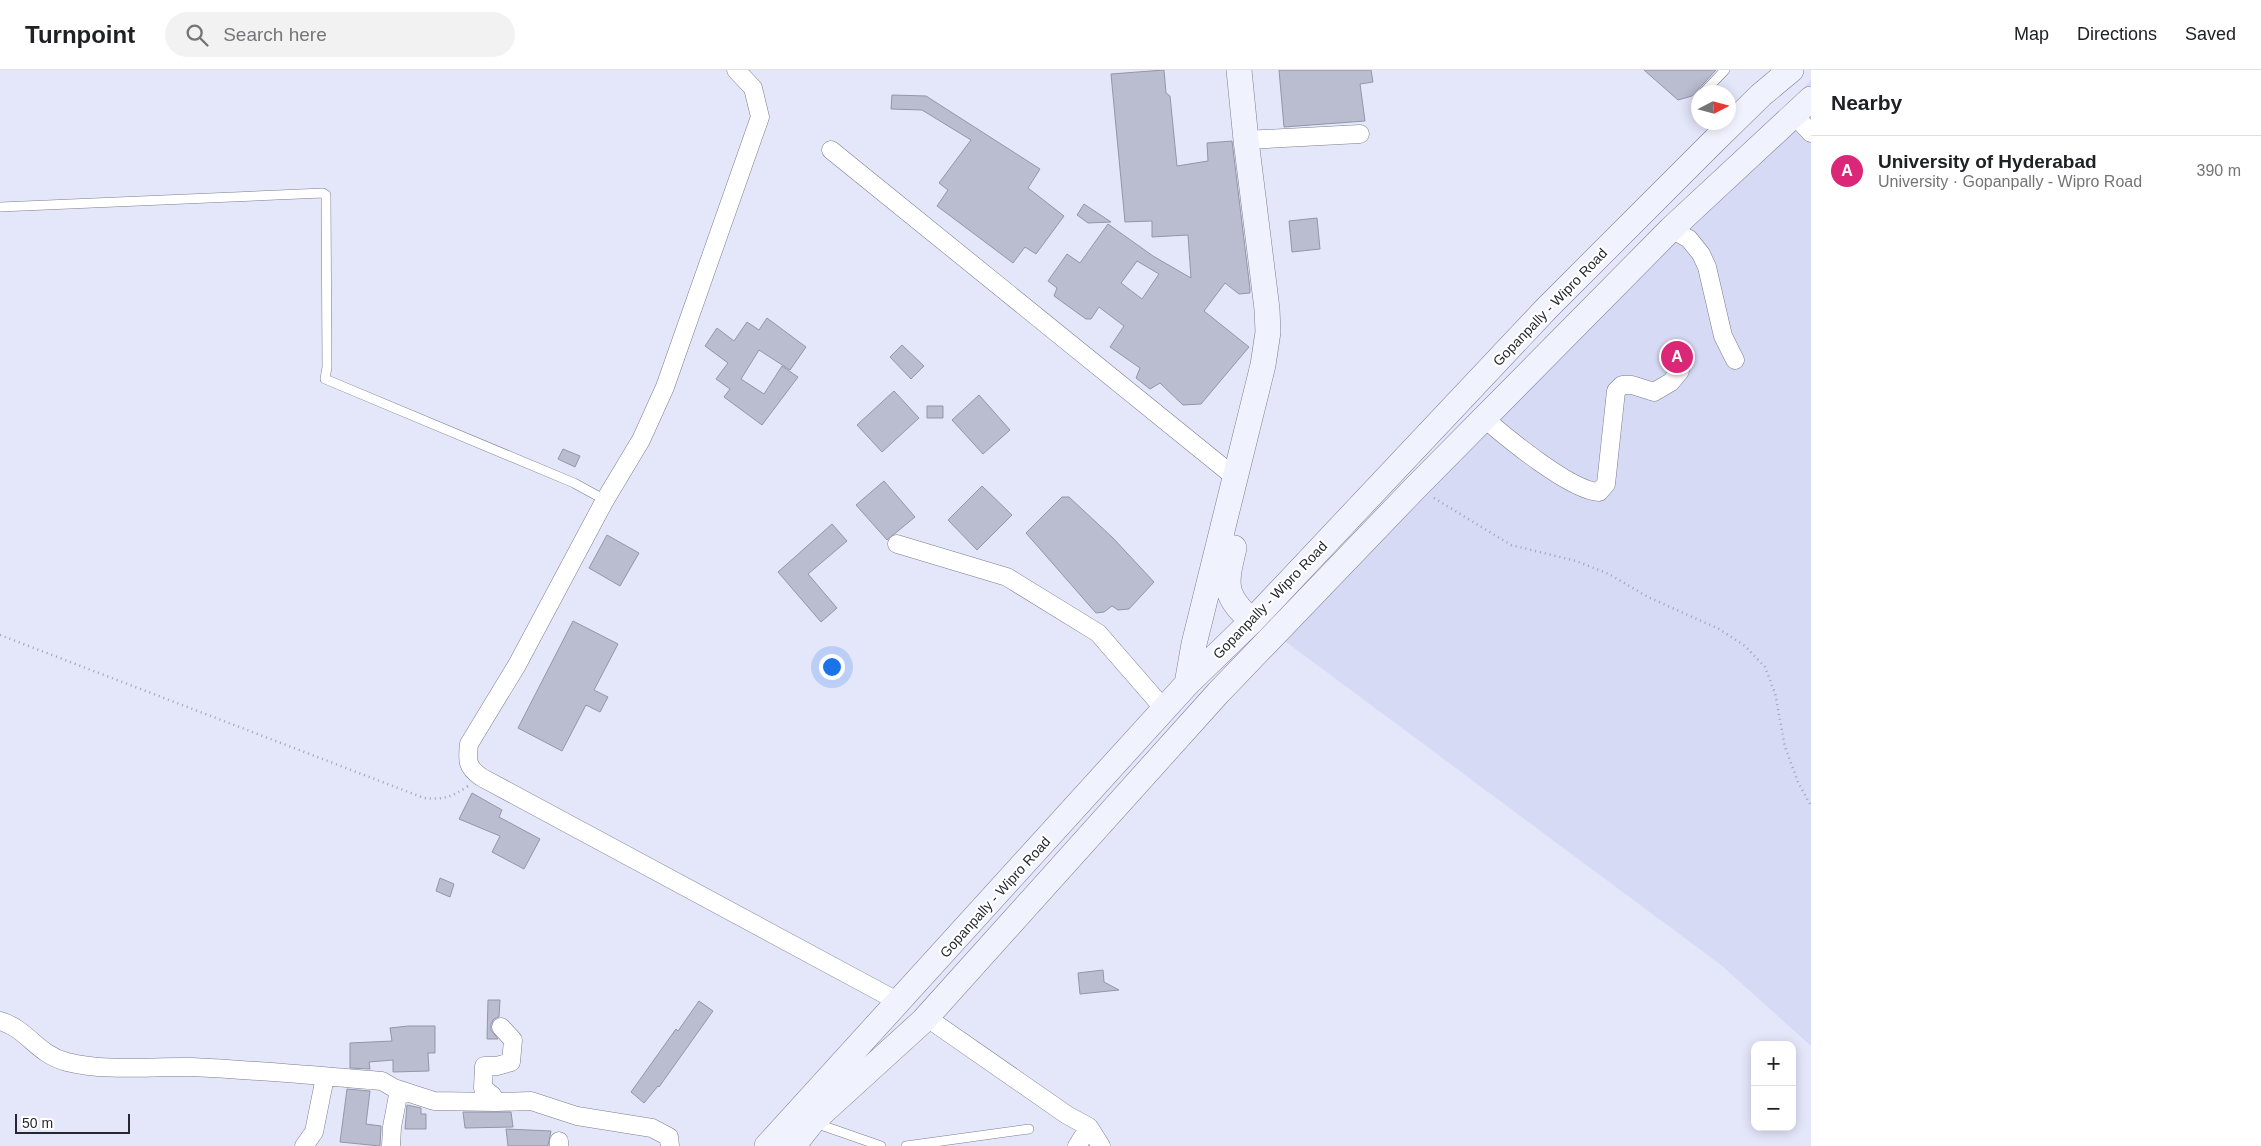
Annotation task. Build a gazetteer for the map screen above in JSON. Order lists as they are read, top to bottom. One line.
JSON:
{"streets":{"main road":["Gopanpally - Wipro Road"]},"scale_bar":"50 m","north":"right","page":{"header":"Turnpoint","search":"Search here","nav":["Map","Directions","Saved"],"heading":"Nearby","list":[{"mark":"A","name":"University of Hyderabad","note":"University · Gopanpally - Wipro Road","value":"390 m"}],"pins":"A","map_buttons":["+","−"],"scale":"50 m"}}
